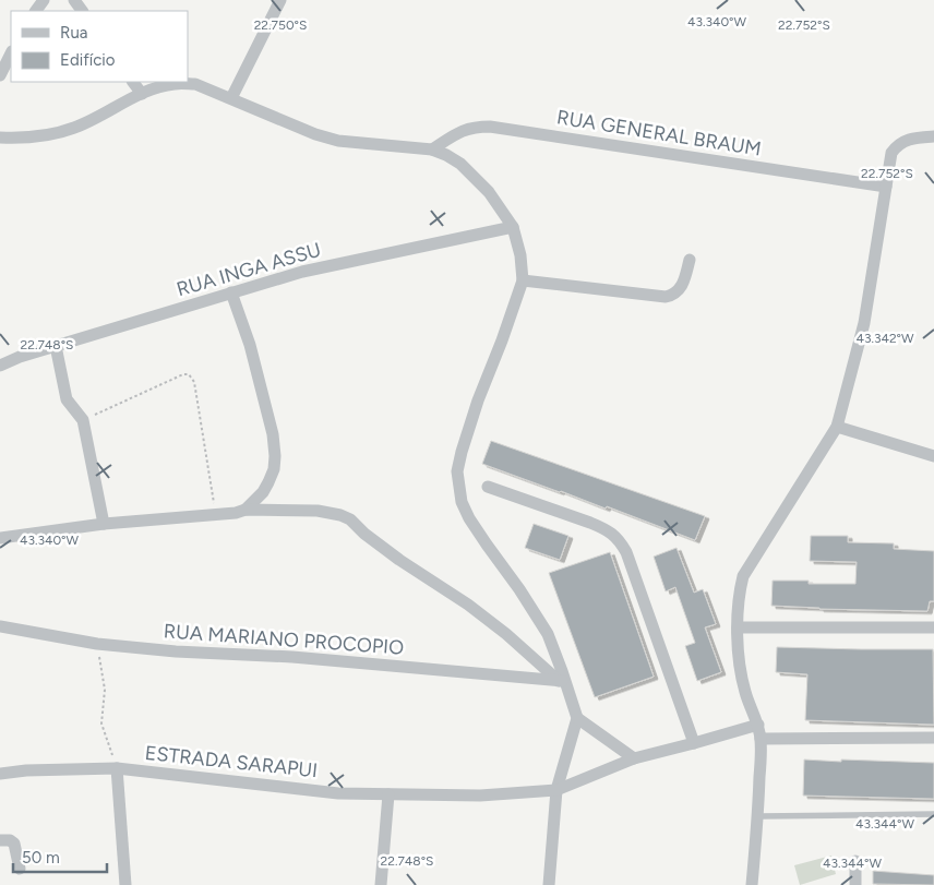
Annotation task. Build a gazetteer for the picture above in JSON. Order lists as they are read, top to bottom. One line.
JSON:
{"streets":{"street":["RUA GENERAL BRAUM","RUA INGA ASSU","RUA MARIANO PROCOPIO","ESTRADA SARAPUI"]},"legend":["Rua","Edifício"],"scale_bar":"50 m","coordinates":["43.340°W","22.750°S","22.752°S","43.342°W","22.748°S","43.344°W"]}
